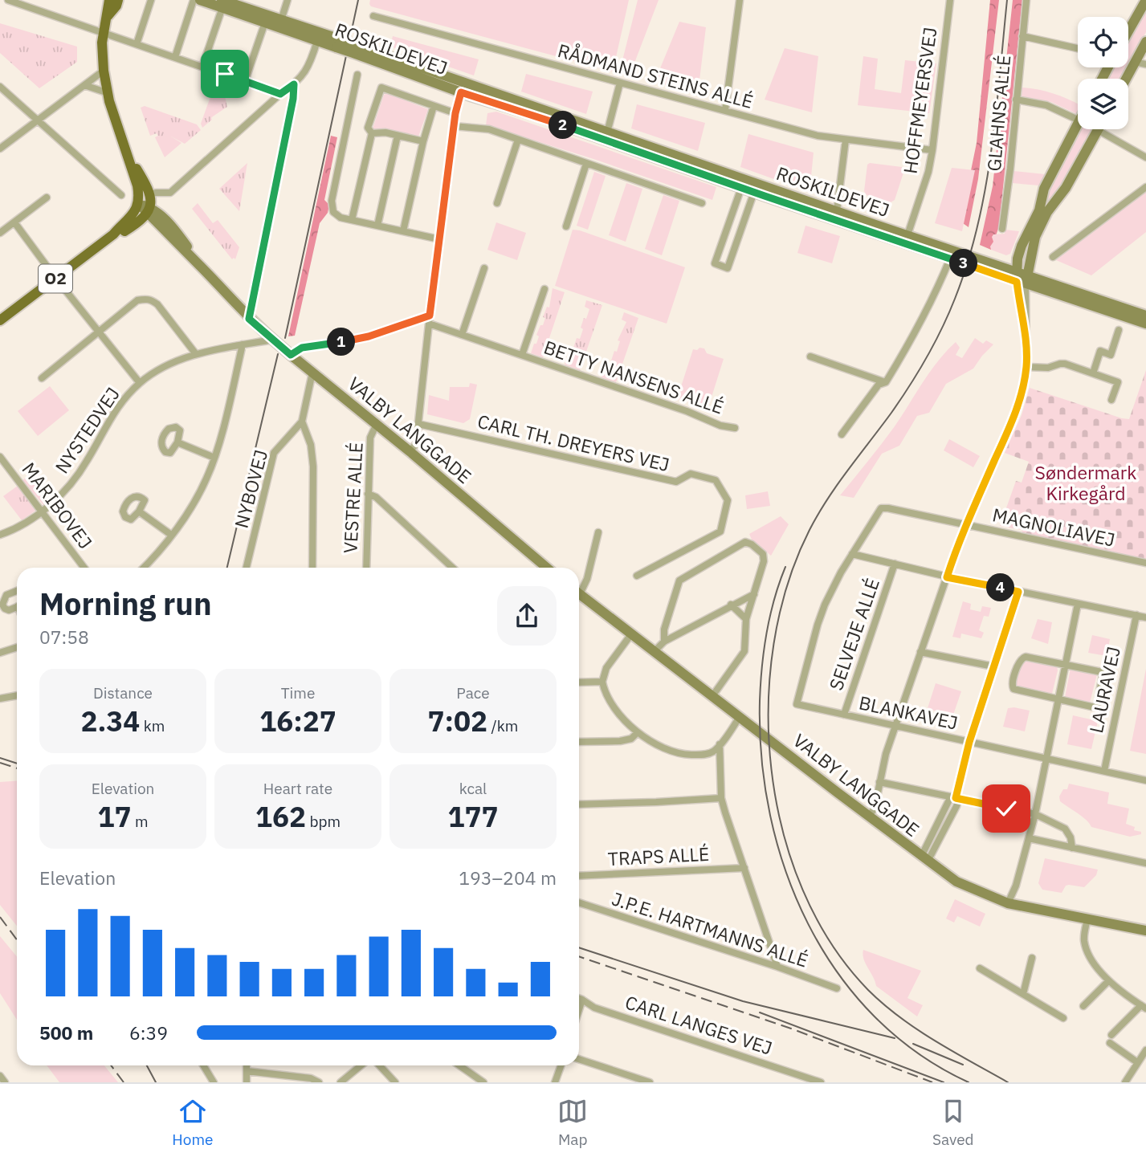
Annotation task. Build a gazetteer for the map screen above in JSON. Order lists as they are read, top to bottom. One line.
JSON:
{"streets":{"main road":["O2"],"street":["ROSKILDEVEJ","RÅDMAND STEINS ALLÉ","HOFFMEYERSVEJ","GLAHNS ALLÉ","BETTY NANSENS ALLÉ","NYSTEDVEJ","VALBY LANGGADE","CARL TH. DREYERS VEJ","NYBOVEJ","VESTRE ALLÉ","MARIBOVEJ","MAGNOLIAVEJ","SELVEJE ALLÉ","LAURAVEJ","BLANKAVEJ","TRAPS ALLÉ","J.P.E. HARTMANNS ALLÉ","CARL LANGES VEJ"]},"crossings":[["ROSKILDEVEJ","HOFFMEYERSVEJ"],["RÅDMAND STEINS ALLÉ","HOFFMEYERSVEJ"],["O2","VALBY LANGGADE"],["NYSTEDVEJ","VALBY LANGGADE"],["NYSTEDVEJ","MARIBOVEJ"],["VALBY LANGGADE","VESTRE ALLÉ"],["MAGNOLIAVEJ","BLANKAVEJ"],["SELVEJE ALLÉ","BLANKAVEJ"],["LAURAVEJ","BLANKAVEJ"]],"parks":["Søndermark Kirkegård"],"page":{"pins":["2","3","1","4"],"heading":["Morning run","07:58"],"stats":[["Distance","2.34 km"],["Time","16:27"],["Pace","7:02 /km"],["Elevation","17 m"],["Heart rate","162 bpm"],["kcal","177"]],"chart":["Elevation","193–204 m"],"list":[{"name":"500 m","note":"6:39"}],"tabs":["Home","Map","Saved"]}}
